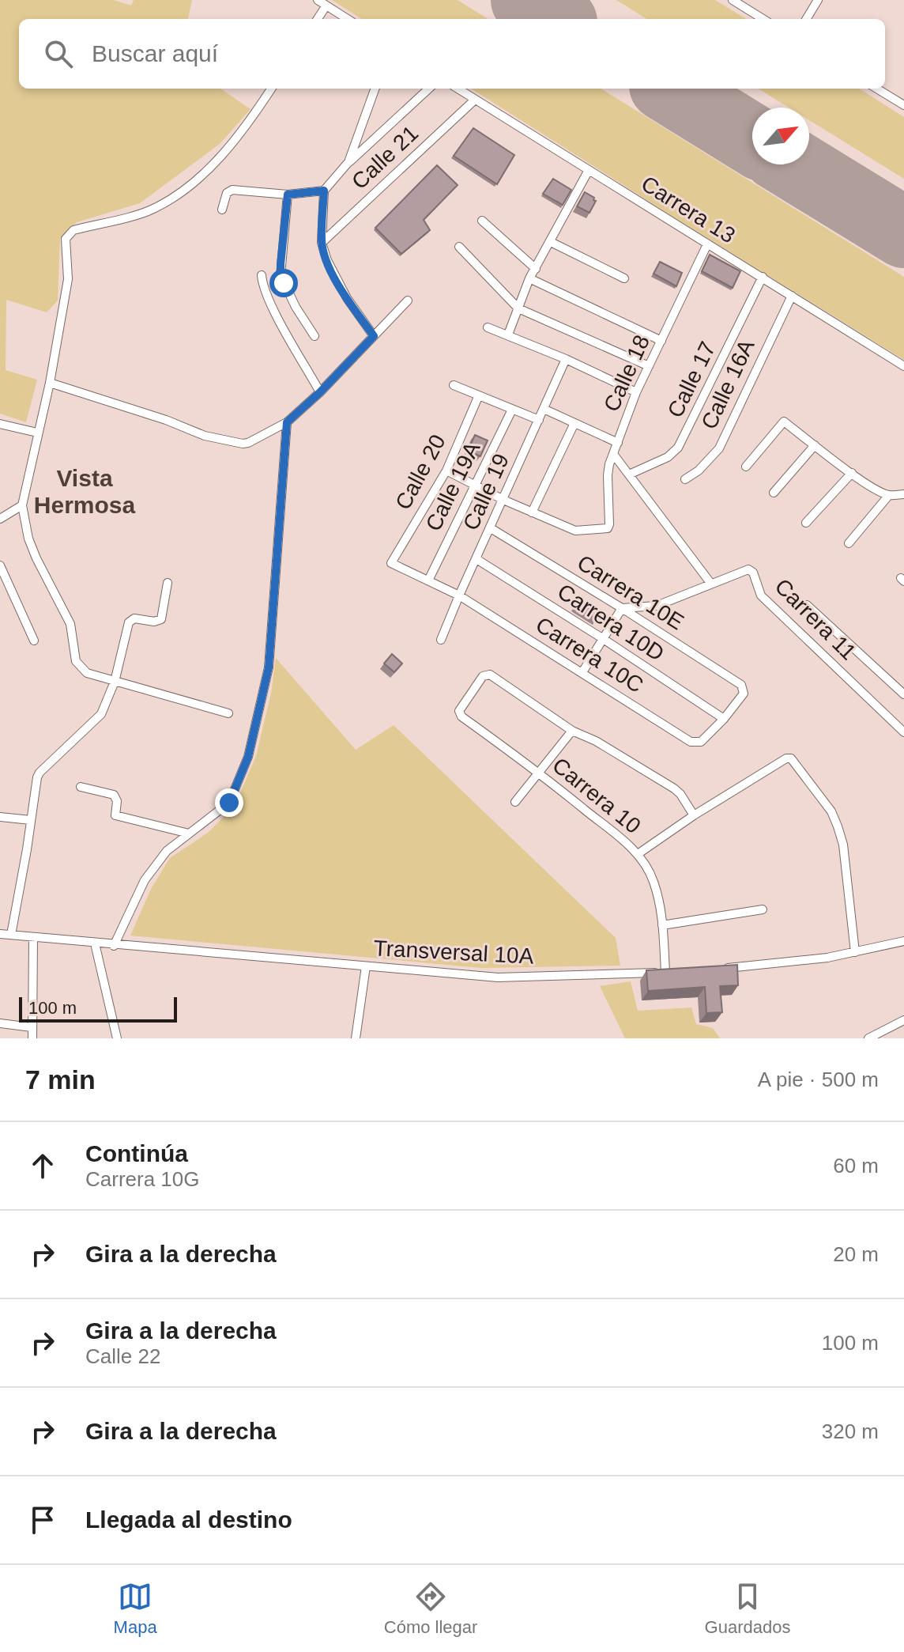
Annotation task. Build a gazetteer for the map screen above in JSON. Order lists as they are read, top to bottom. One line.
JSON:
{"streets":{"street":["Calle 21","Carrera 13","Calle 18","Calle 17","Calle 16A","Calle 20","Calle 19A","Calle 19","Carrera 10E","Carrera 11","Carrera 10D","Carrera 10C","Carrera 10","Transversal 10A"]},"crossings":[["Calle 21","Carrera 13"],["Carrera 13","Calle 18"],["Carrera 13","Calle 17"],["Carrera 13","Calle 16A"],["Calle 20","Carrera 10C"],["Calle 19A","Carrera 10C"],["Calle 19","Carrera 10E"],["Calle 19","Carrera 10D"],["Calle 19","Carrera 10C"],["Carrera 10E","Carrera 11"],["Carrera 10E","Carrera 10D"],["Carrera 10E","Carrera 10C"],["Carrera 10D","Carrera 10C"],["Carrera 10","Transversal 10A"]],"districts":["Vista Hermosa"],"scale_bar":"100 m","north":"top right","page":{"search":"Buscar aquí","scale":"100 m","heading":["7 min","A pie · 500 m"],"list":[["Continúa","Carrera 10G","60 m"],["Gira a la derecha","20 m"],["Gira a la derecha","Calle 22","100 m"],["Gira a la derecha","320 m"],"Llegada al destino"],"nav":["Mapa","Cómo llegar","Guardados"]}}
